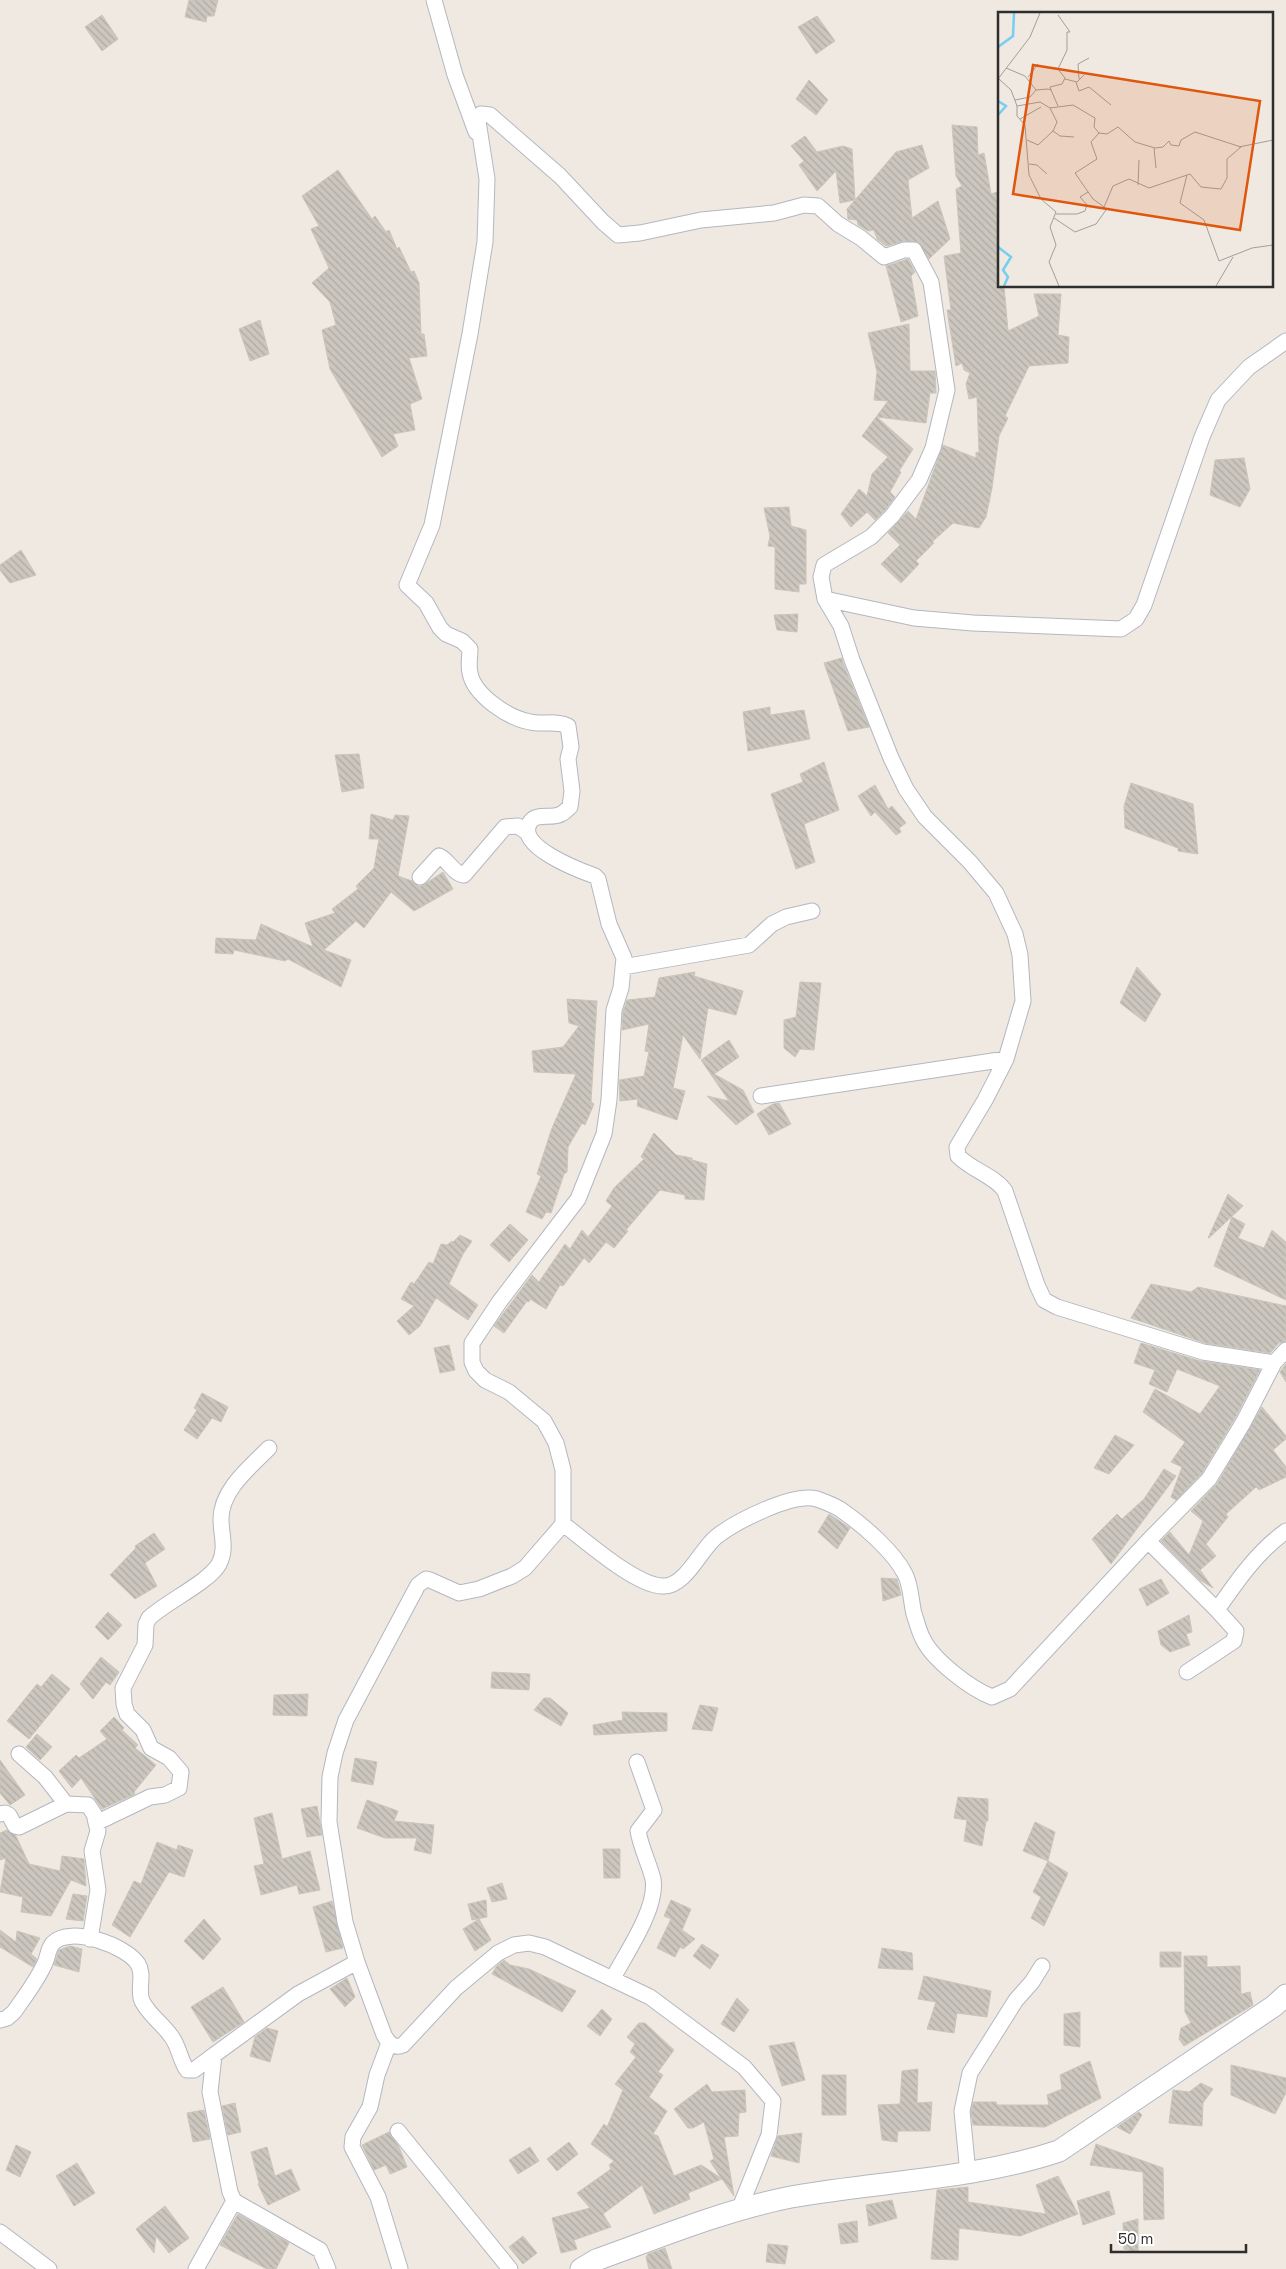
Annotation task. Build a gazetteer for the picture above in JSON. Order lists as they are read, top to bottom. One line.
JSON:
{"scale_bar":"50 m"}
